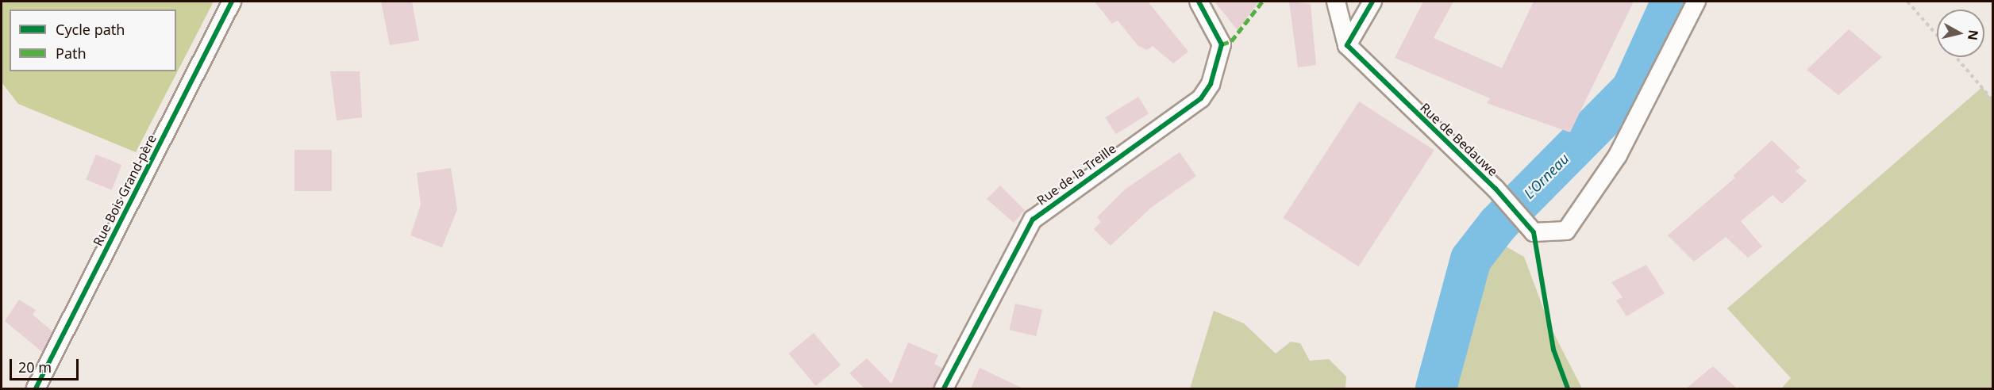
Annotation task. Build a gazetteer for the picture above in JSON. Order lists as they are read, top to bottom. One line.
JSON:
{"streets":{"street":["Rue de Bedauwe","Rue de la Treille","Rue Bois Grand-père"]},"water":["L'Orneau"],"legend":["Cycle path","Path"],"scale_bar":"20 m","north":"right"}
